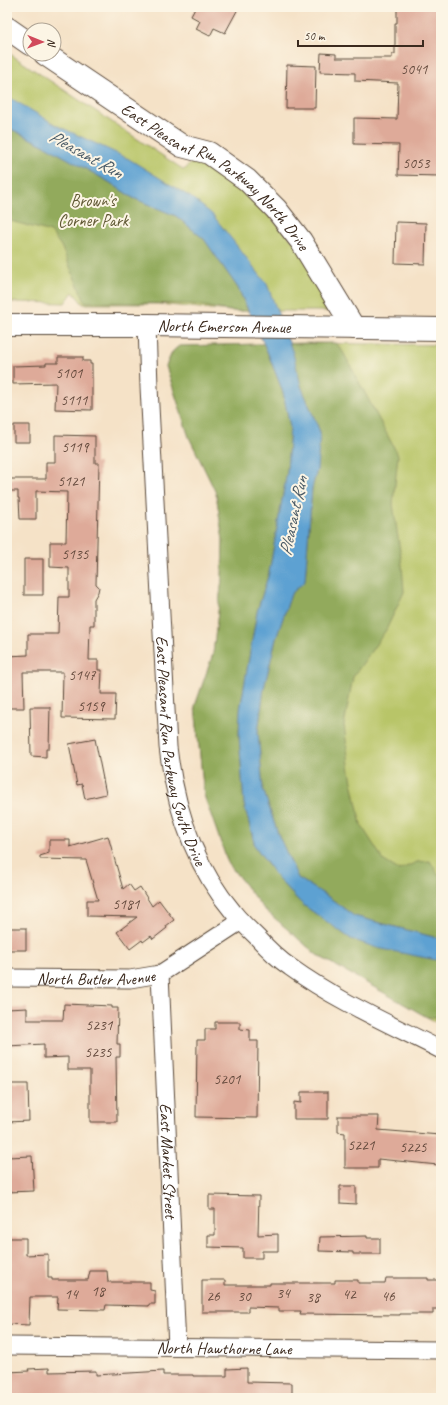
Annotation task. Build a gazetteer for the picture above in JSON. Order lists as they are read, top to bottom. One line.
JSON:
{"streets":{"street":["East Pleasant Run Parkway North Drive","North Emerson Avenue","East Pleasant Run Parkway South Drive","North Butler Avenue","East Market Street","North Hawthorne Lane"]},"crossings":[["East Pleasant Run Parkway North Drive","North Emerson Avenue"],["North Emerson Avenue","East Pleasant Run Parkway South Drive"],["East Pleasant Run Parkway South Drive","North Butler Avenue"],["North Butler Avenue","East Market Street"],["East Market Street","North Hawthorne Lane"]],"water":["Pleasant Run"],"parks":["Brown's Corner Park"],"house_numbers":["5041","5053","5101","5111","5119","5121","5135","5147","5159","5181","5231","5235","5201","5221","5225","18","34","14","42","26","30","46","38"],"scale_bar":"50 m","north":"right"}
